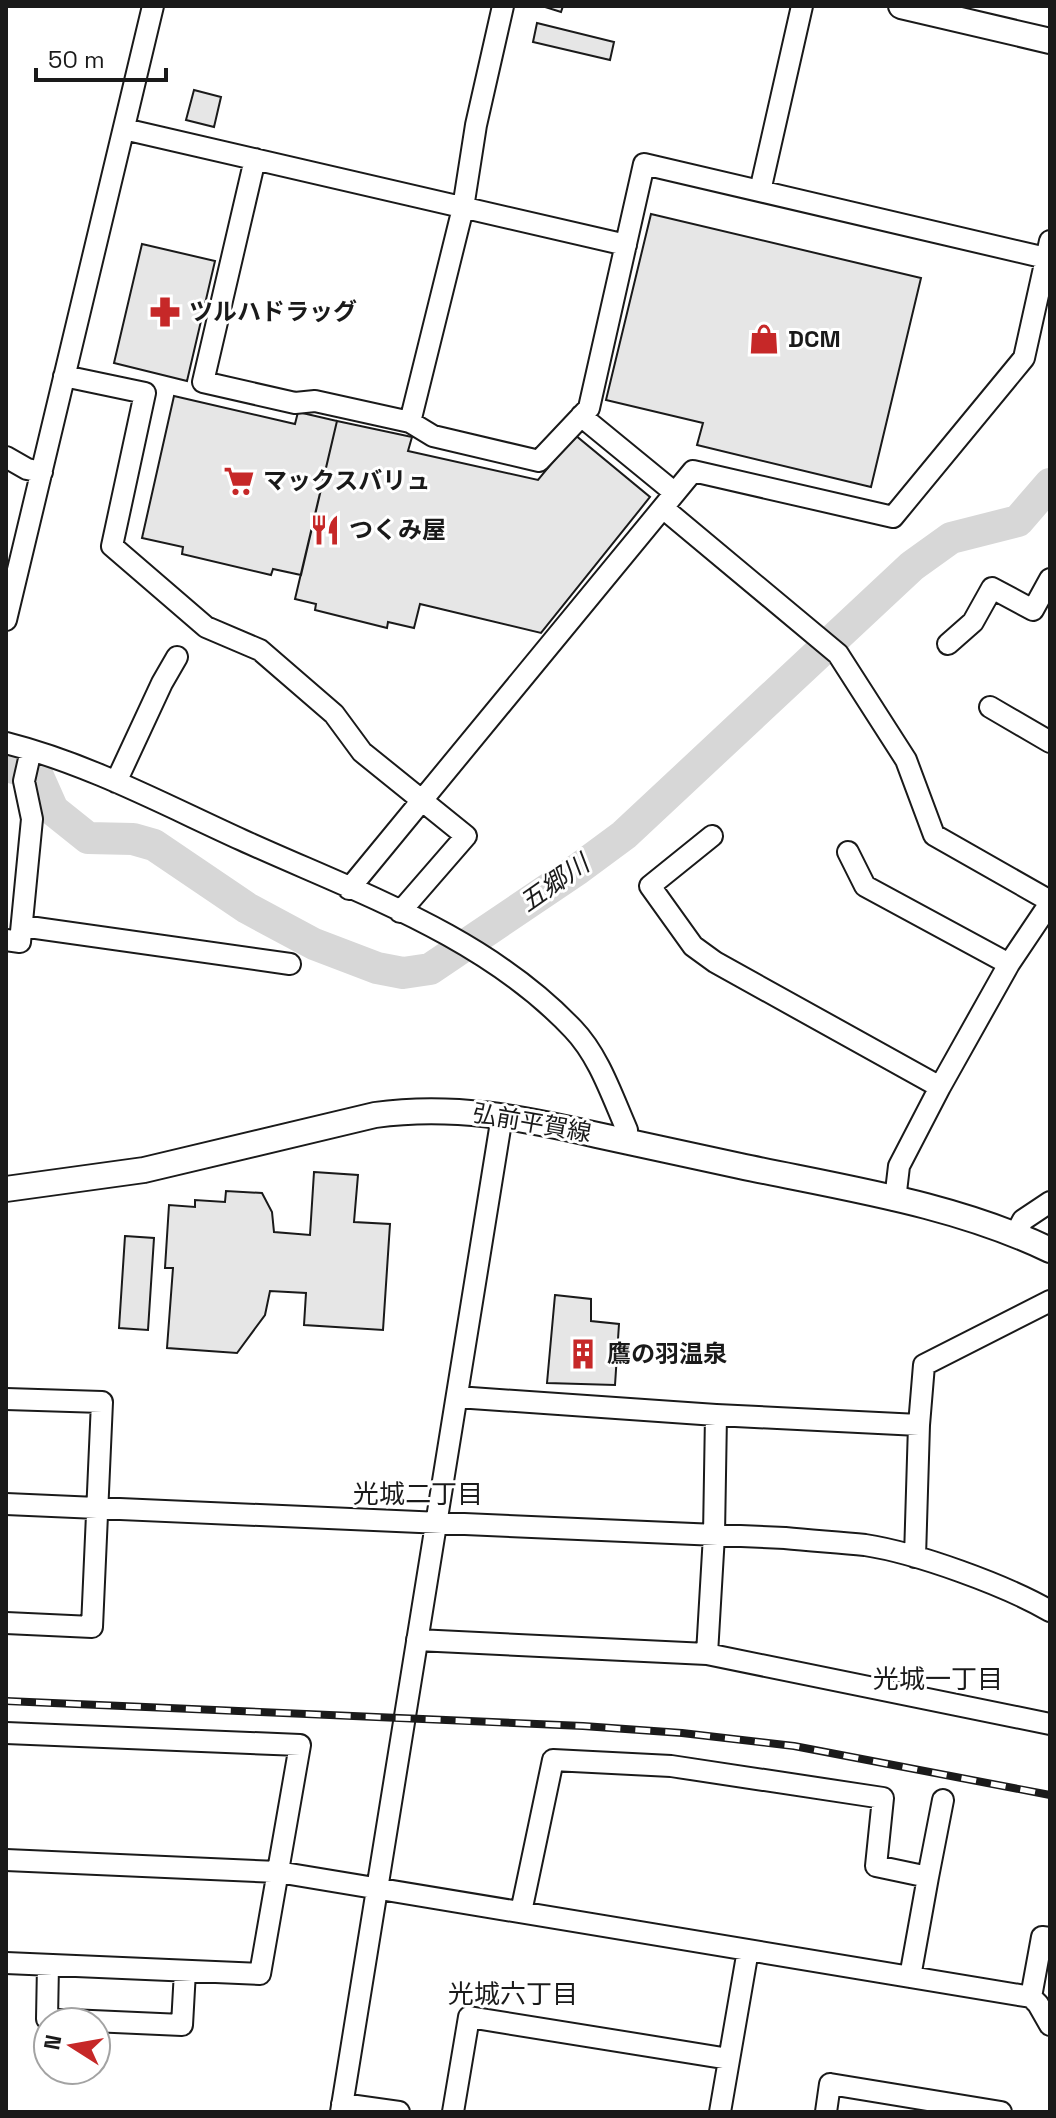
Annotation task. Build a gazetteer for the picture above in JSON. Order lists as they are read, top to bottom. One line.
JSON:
{"streets":{"main road":["弘前平賀線"]},"districts":["光城二丁目","光城一丁目","光城六丁目"],"water":["五郷川"],"places":{"pharmacy":["ツルハドラッグ"],"shop":["DCM"],"supermarket":["マックスバリュ"],"restaurant":["つくみ屋"],"building":["鷹の羽温泉"]},"scale_bar":"50 m","north":"left"}
